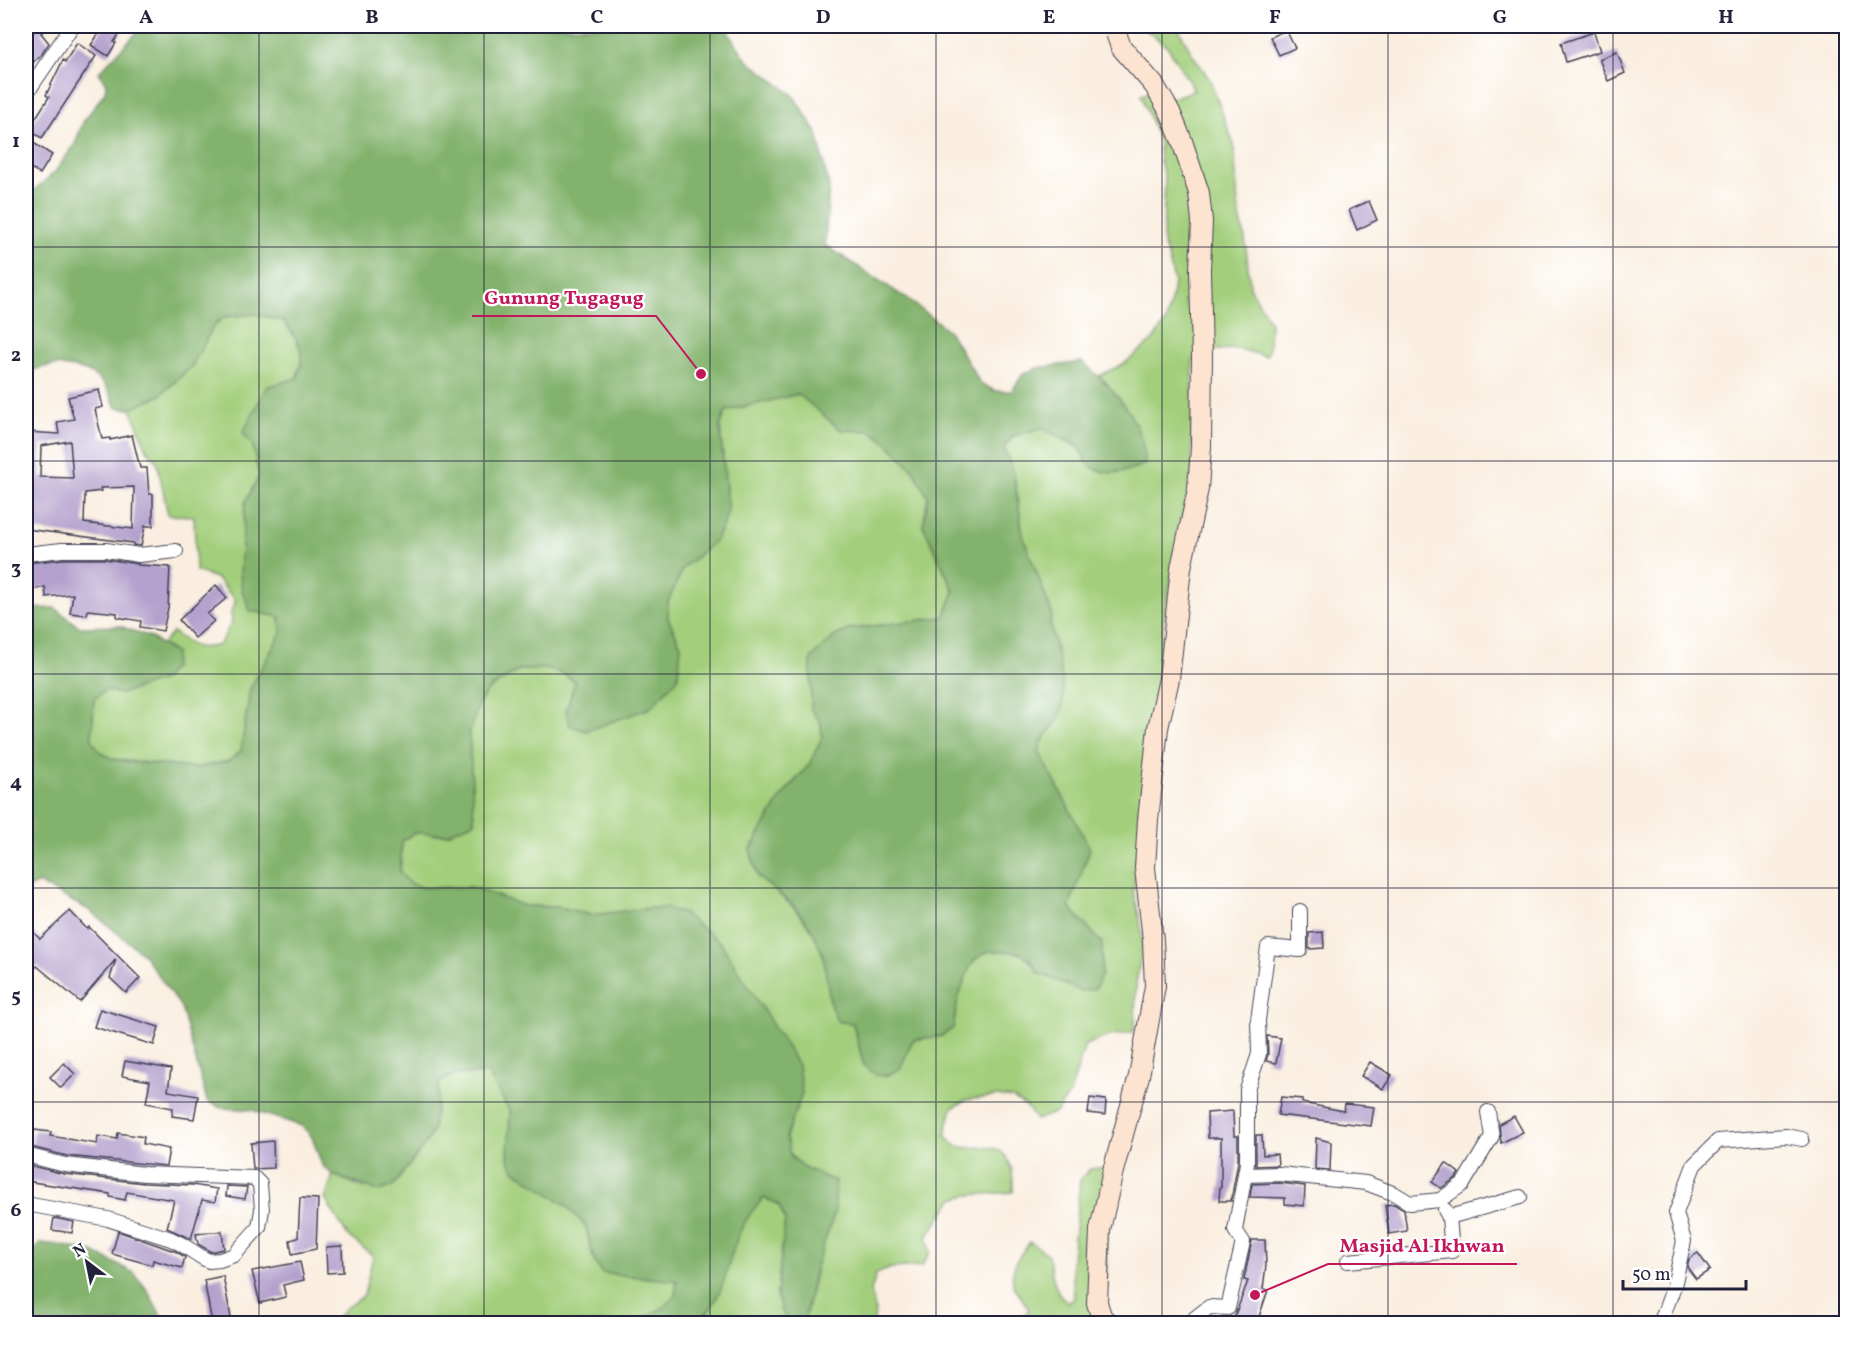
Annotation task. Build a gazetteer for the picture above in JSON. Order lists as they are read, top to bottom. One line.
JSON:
{"places":["Gunung Tugagug","Masjid Al Ikhwan"],"scale_bar":"50 m","north":"top left","grid":{"columns":["A","B","C","D","E","F","G","H"],"rows":["1","2","3","4","5","6"]}}
